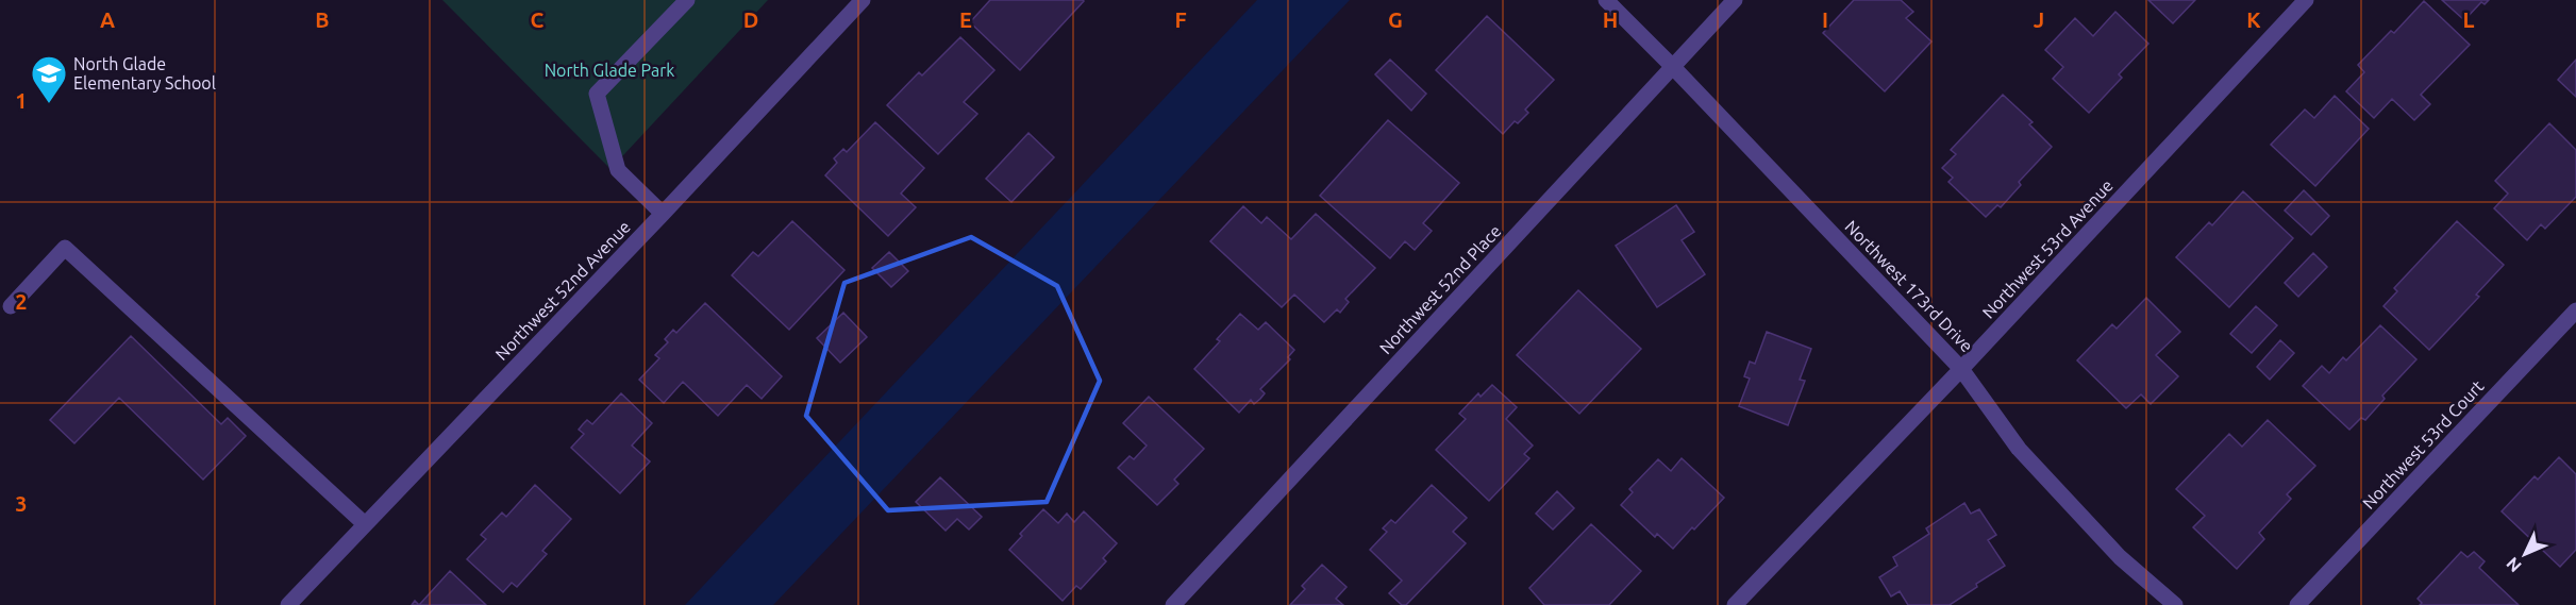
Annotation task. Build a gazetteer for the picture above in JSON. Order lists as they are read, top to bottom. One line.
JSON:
{"streets":{"street":["Northwest 53rd Avenue","Northwest 173rd Drive","Northwest 52nd Place","Northwest 52nd Avenue","Northwest 53rd Court"]},"crossings":[["Northwest 53rd Avenue","Northwest 173rd Drive"],["Northwest 173rd Drive","Northwest 52nd Place"]],"parks":["North Glade Park"],"places":{"school or university":["North Glade Elementary School"]},"north":"bottom left","grid":{"columns":["A","B","C","D","E","F","G","H","I","J","K","L"],"rows":["1","2","3"]}}
